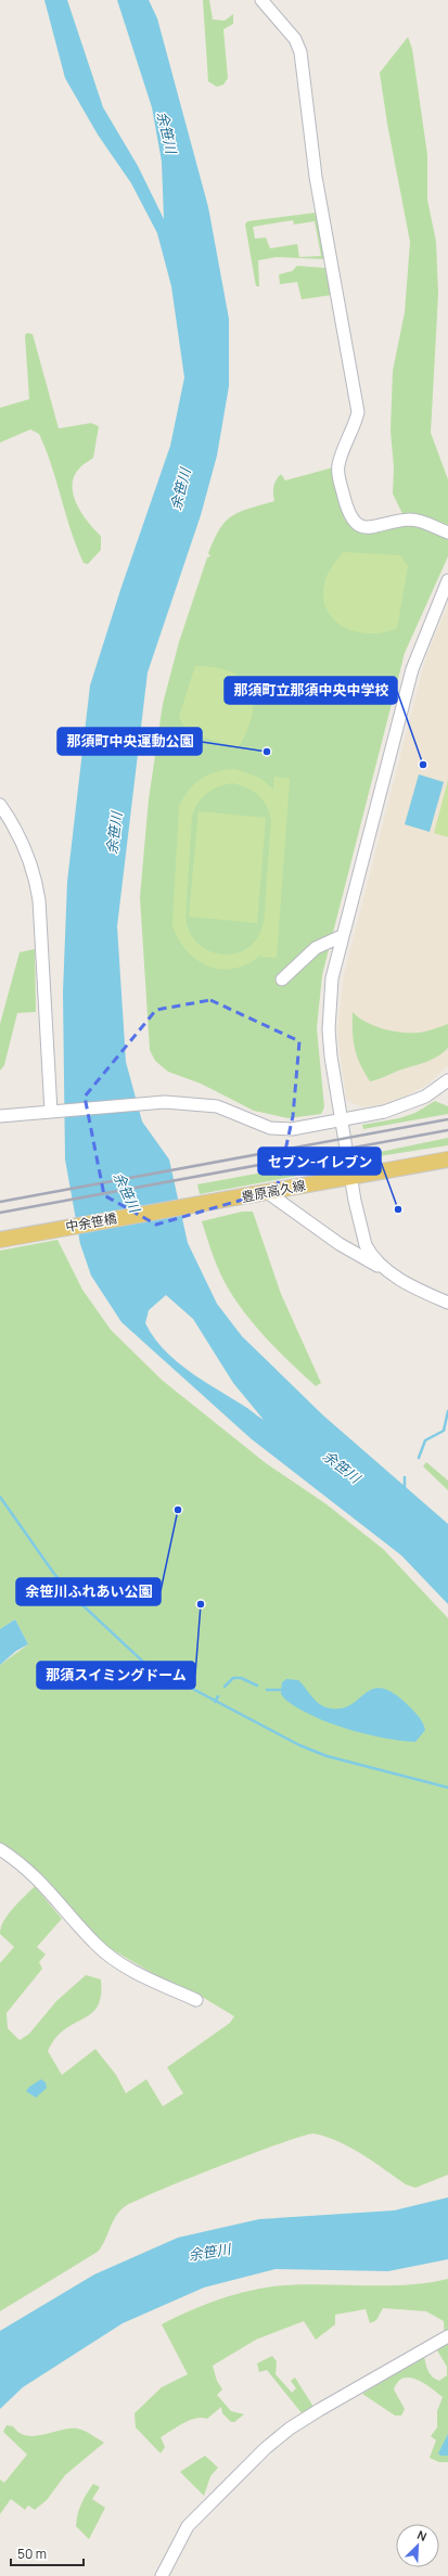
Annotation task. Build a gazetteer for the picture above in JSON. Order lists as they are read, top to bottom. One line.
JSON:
{"streets":{"main road":["豊原高久線","中余笹橋"]},"crossings":[["豊原高久線","中余笹橋"]],"water":["余笹川"],"places":["那須町中央運動公園","那須町立那須中央中学校","セブン-イレブン","余笹川ふれあい公園","那須スイミングドーム"],"scale_bar":"50 m","north":"top right"}
